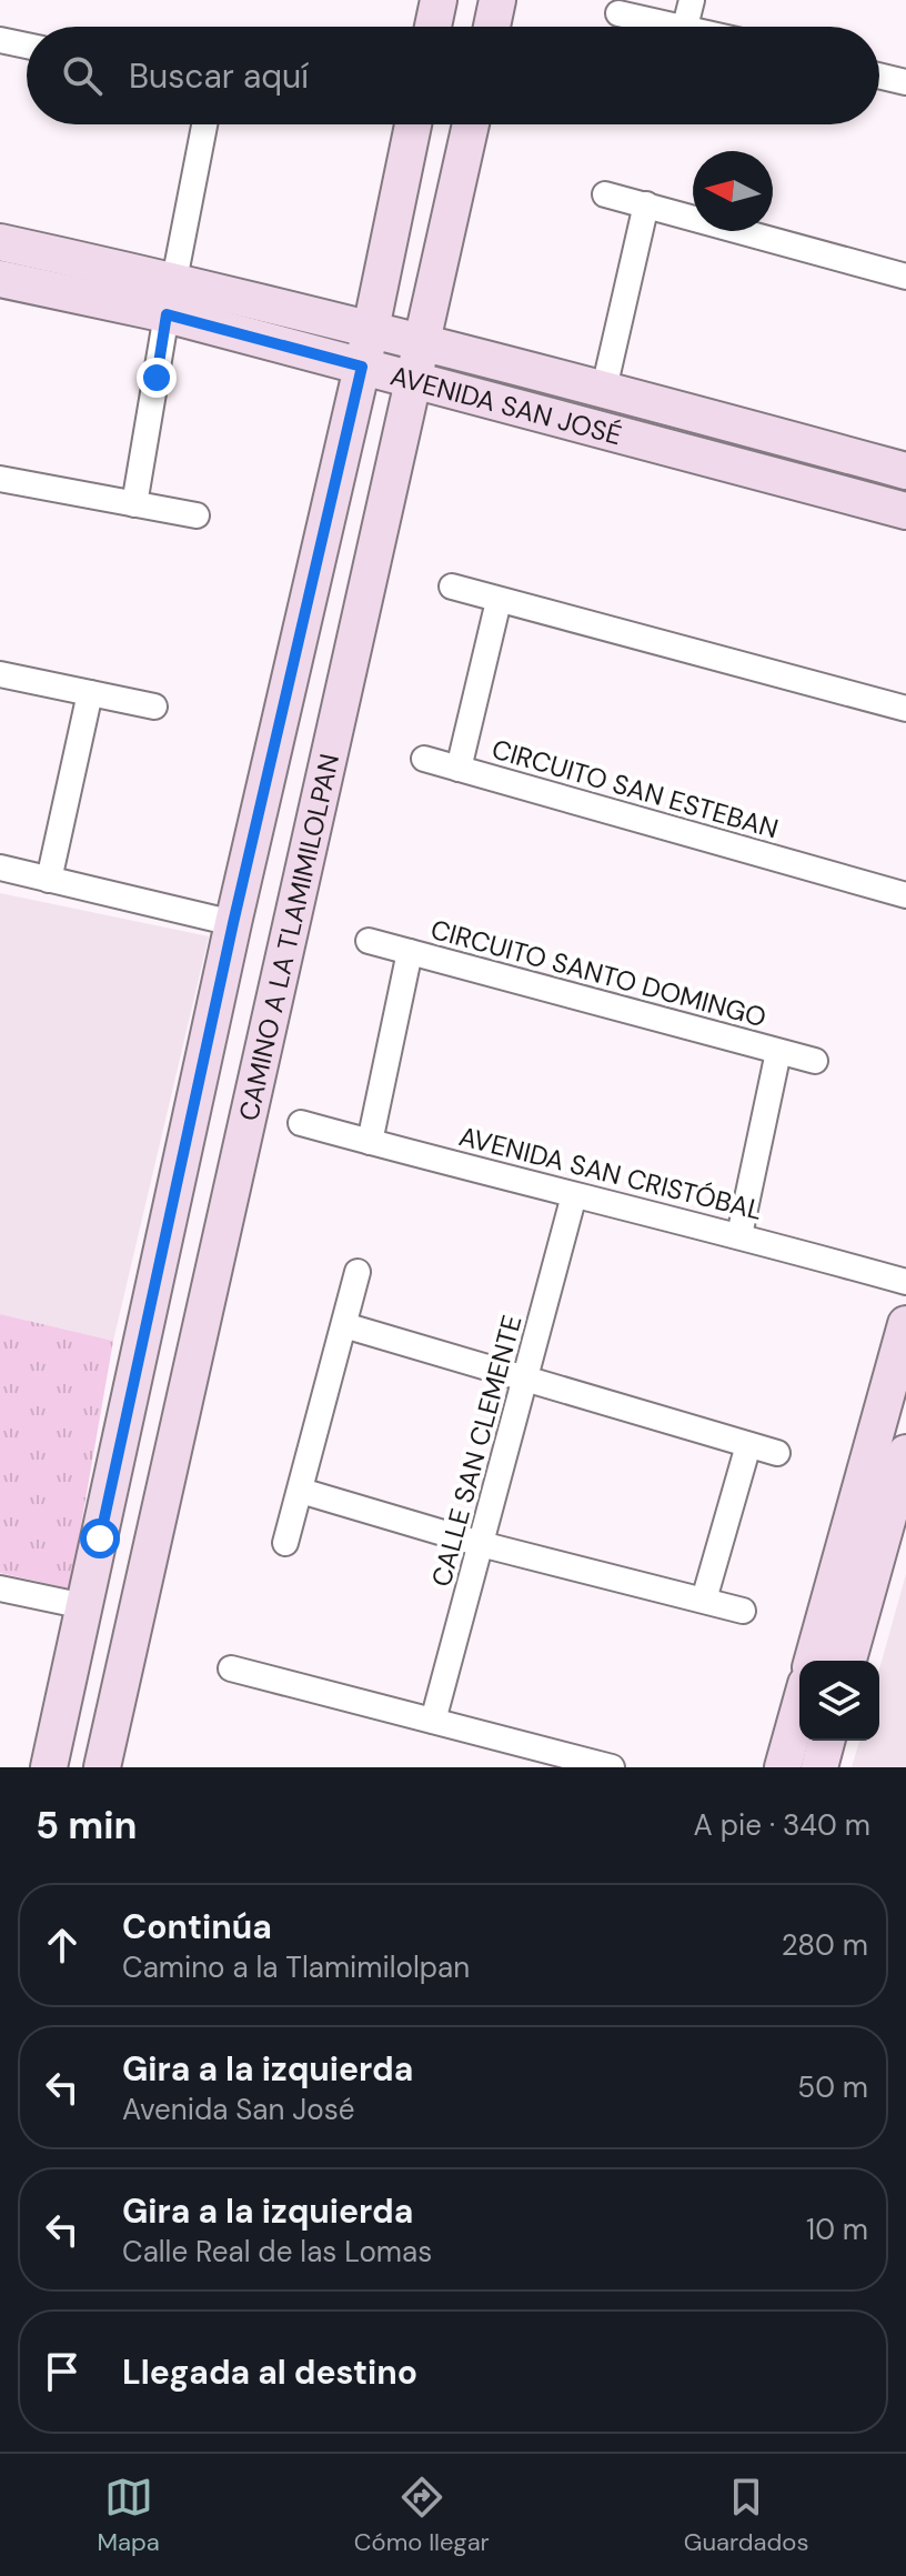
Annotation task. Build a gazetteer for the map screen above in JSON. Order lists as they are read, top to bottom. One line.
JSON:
{"streets":{"street":["AVENIDA SAN JOSÉ","CIRCUITO SAN ESTEBAN","CAMINO A LA TLAMIMILOLPAN","CIRCUITO SANTO DOMINGO","AVENIDA SAN CRISTÓBAL","CALLE SAN CLEMENTE"]},"crossings":[["AVENIDA SAN JOSÉ","CAMINO A LA TLAMIMILOLPAN"],["CIRCUITO SANTO DOMINGO","AVENIDA SAN CRISTÓBAL"],["AVENIDA SAN CRISTÓBAL","CALLE SAN CLEMENTE"]],"north":"left","page":{"search":"Buscar aquí","heading":["5 min","A pie · 340 m"],"list":[["Continúa","Camino a la Tlamimilolpan","280 m"],["Gira a la izquierda","Avenida San José","50 m"],["Gira a la izquierda","Calle Real de las Lomas","10 m"],"Llegada al destino"],"nav":["Mapa","Cómo llegar","Guardados"]}}
